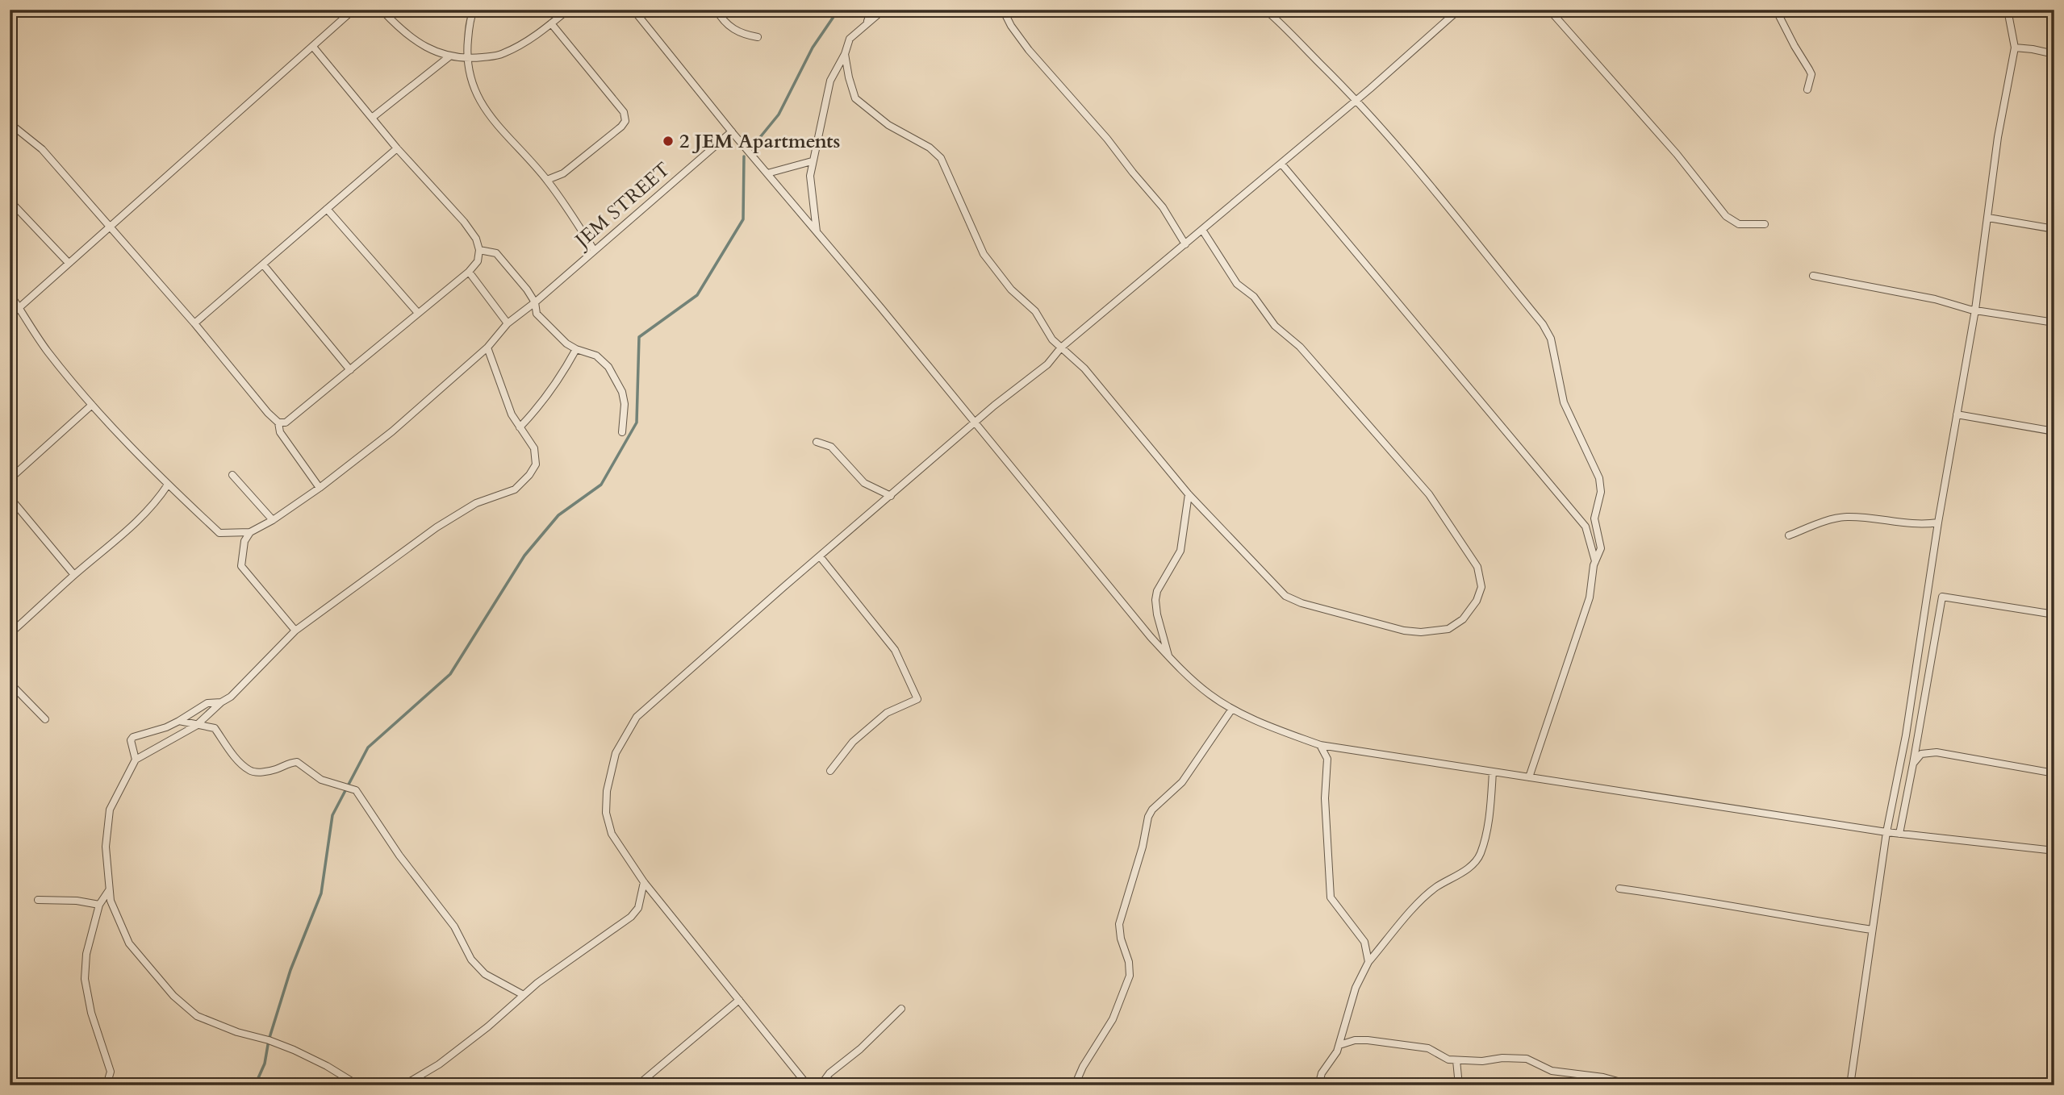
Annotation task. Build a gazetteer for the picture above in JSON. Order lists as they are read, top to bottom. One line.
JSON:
{"streets":{"street":["JEM STREET"]},"places":["2 JEM Apartments"]}
